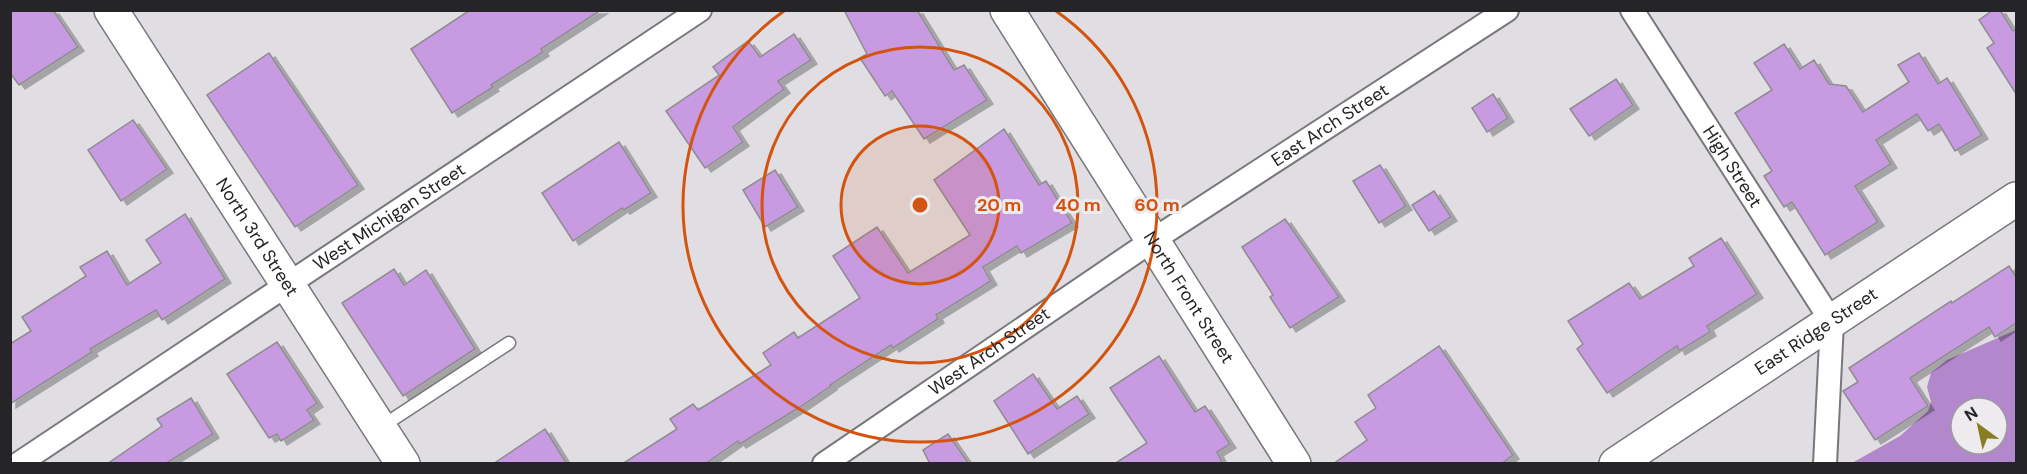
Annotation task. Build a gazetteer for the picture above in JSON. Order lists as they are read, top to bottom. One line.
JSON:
{"streets":{"street":["East Arch Street","High Street","West Michigan Street","North 3rd Street","North Front Street","East Ridge Street","West Arch Street"]},"crossings":[["East Arch Street","North Front Street"],["East Arch Street","West Arch Street"],["High Street","East Ridge Street"],["West Michigan Street","North 3rd Street"],["North Front Street","West Arch Street"]],"north":"top left","rings":["20 m","40 m","60 m"]}
